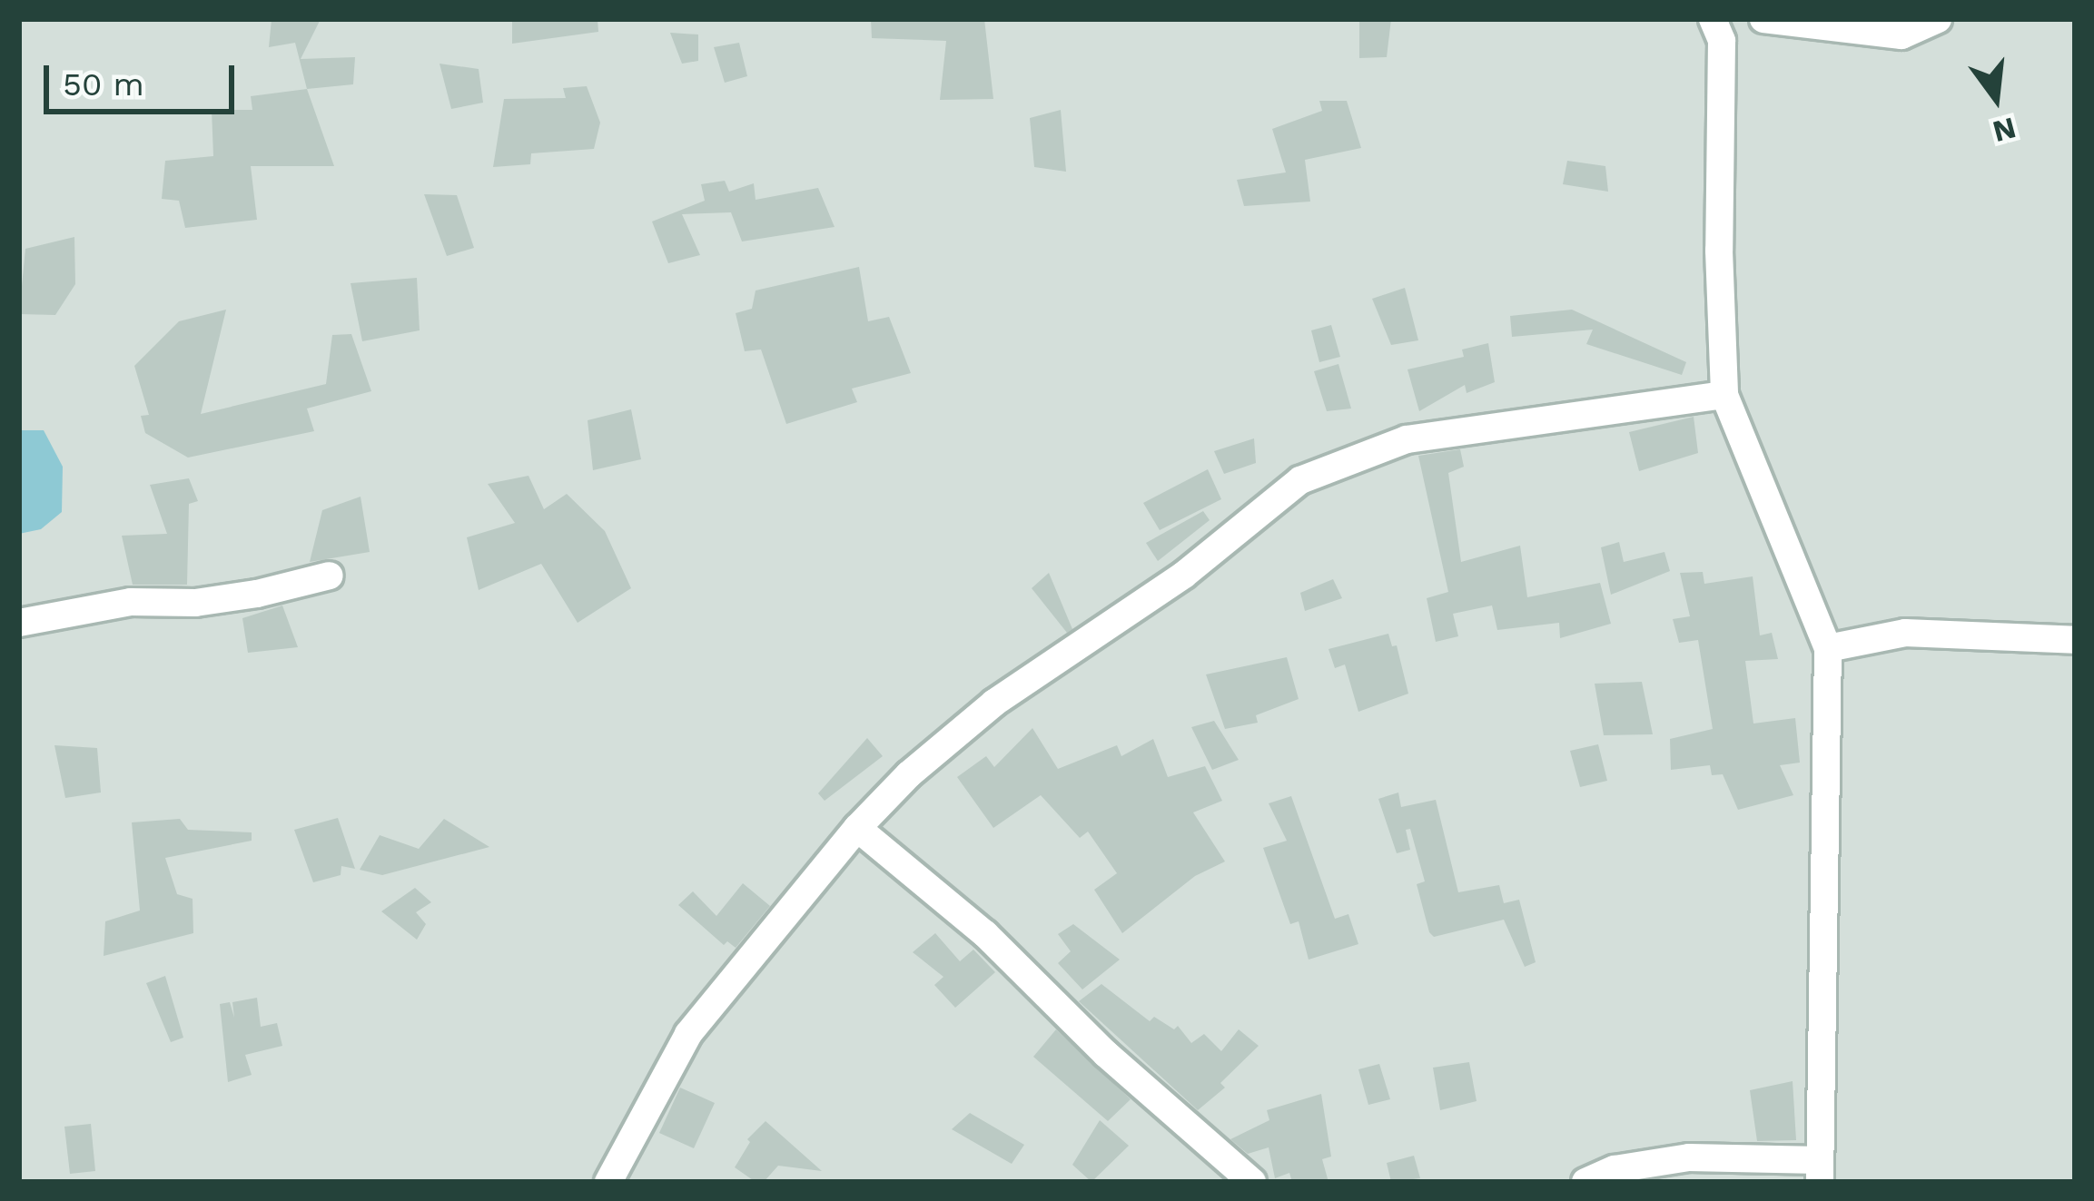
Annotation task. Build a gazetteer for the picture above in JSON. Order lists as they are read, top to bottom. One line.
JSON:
{"scale_bar":"50 m","north":"bottom"}
